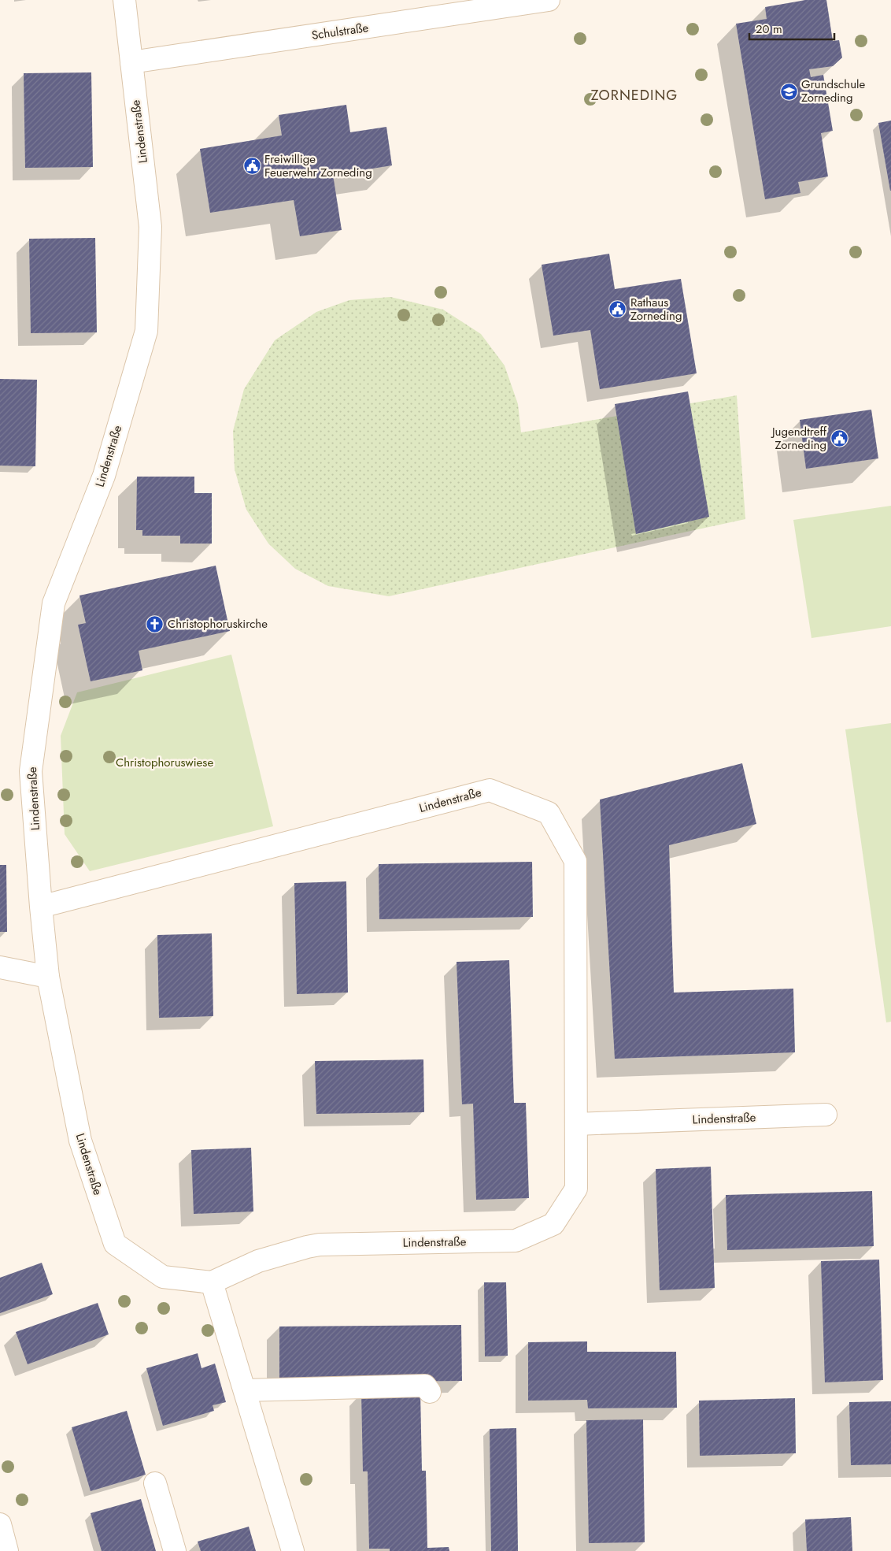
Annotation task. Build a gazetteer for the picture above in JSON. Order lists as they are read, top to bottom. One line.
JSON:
{"streets":{"street":["Schulstraße","Lindenstraße"]},"crossings":[["Schulstraße","Lindenstraße"]],"districts":["ZORNEDING"],"parks":["Christophoruswiese"],"places":{"school or university":["Grundschule Zorneding"],"public building":["Freiwillige Feuerwehr Zorneding","Rathaus Zorneding","Jugendtreff Zorneding"],"church":["Christophoruskirche"]},"scale_bar":"20 m"}
